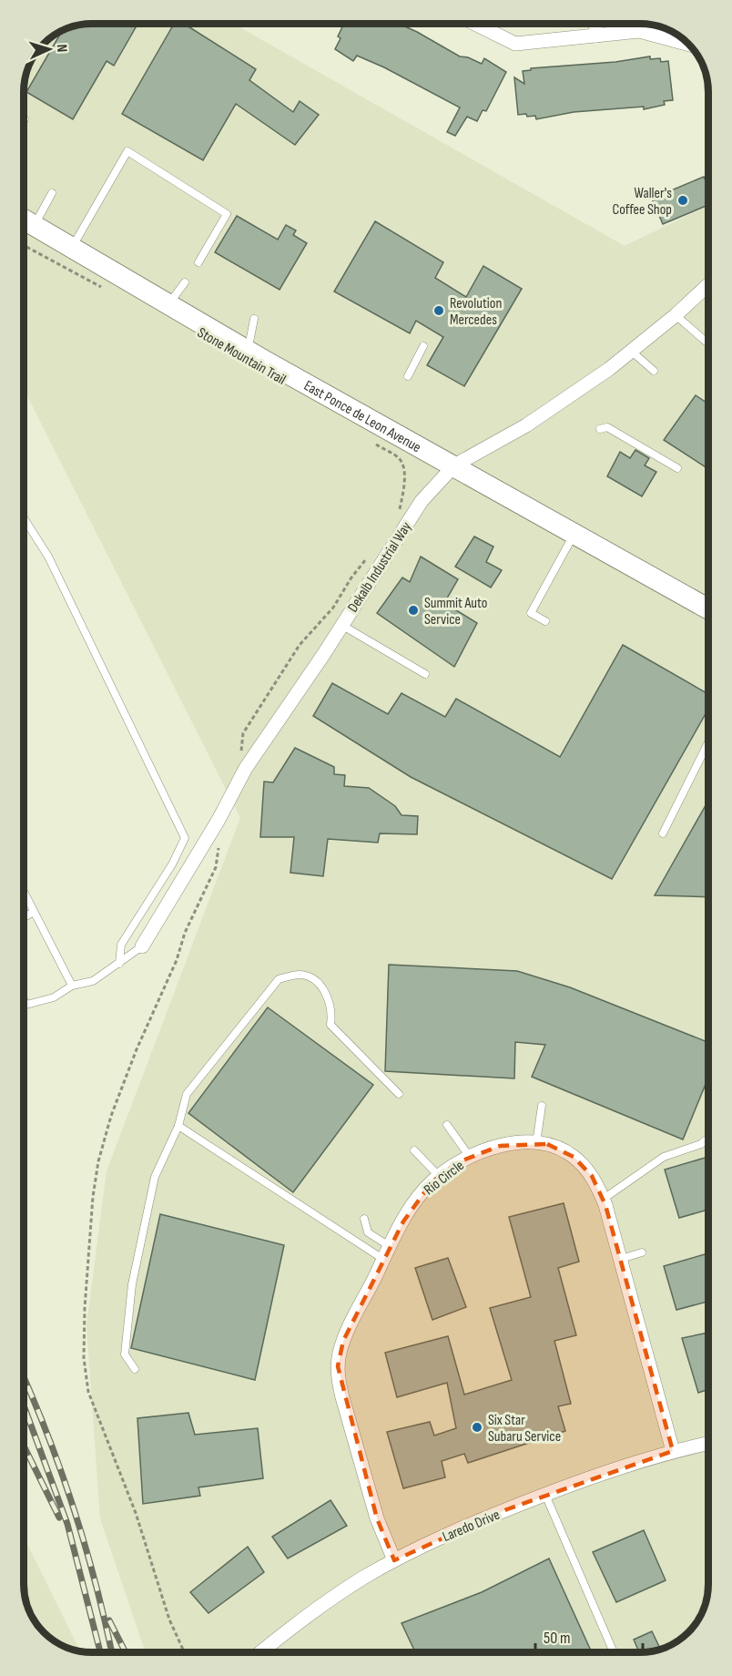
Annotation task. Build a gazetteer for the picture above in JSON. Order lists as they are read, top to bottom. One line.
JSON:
{"streets":{"main road":["East Ponce de Leon Avenue"],"street":["Dekalb Industrial Way","Rio Circle","Laredo Drive"]},"crossings":[["East Ponce de Leon Avenue","Dekalb Industrial Way"],["Rio Circle","Laredo Drive"]],"places":["Waller's Coffee Shop","Revolution Mercedes","Summit Auto Service","Six Star Subaru Service"],"scale_bar":"50 m","north":"right"}
